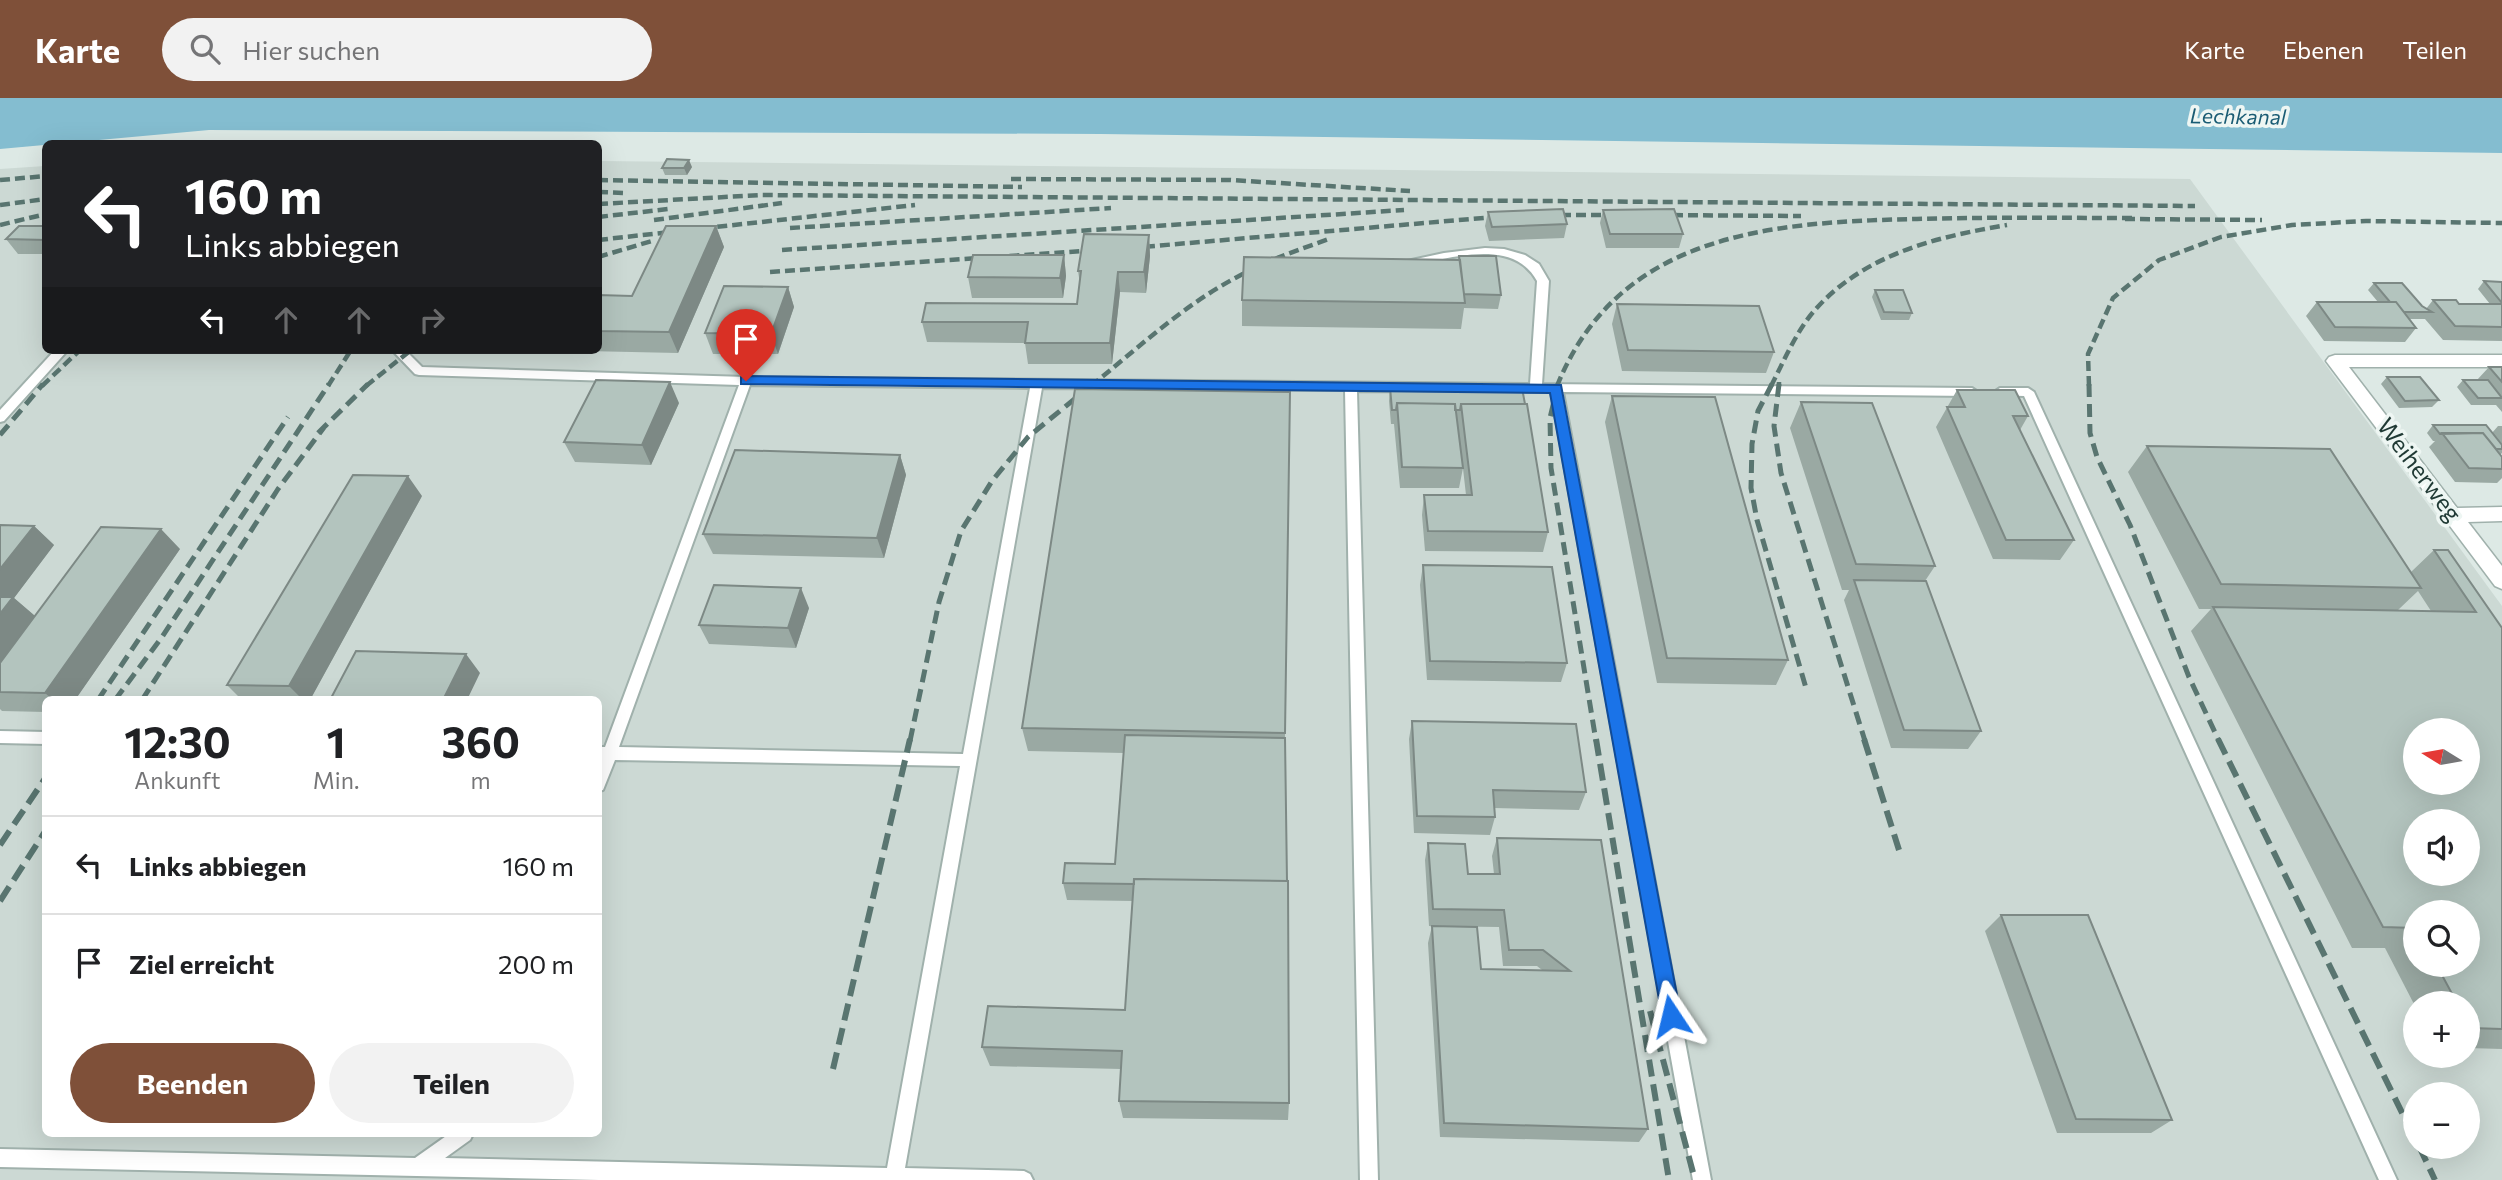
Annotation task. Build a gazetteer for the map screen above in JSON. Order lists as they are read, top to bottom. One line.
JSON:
{"streets":{"street":["Weiherweg"]},"water":["Lechkanal"],"north":"left","page":{"header":"Karte","search":"Hier suchen","nav":["Karte","Ebenen","Teilen"],"turn":["160 m","Links abbiegen"],"eta":["12:30","Ankunft","1","Min.","360","m"],"map_buttons":["+","−"],"list":[{"name":"Links abbiegen","value":"160 m"},{"name":"Ziel erreicht","value":"200 m"}],"buttons":["Beenden","Teilen"]}}
